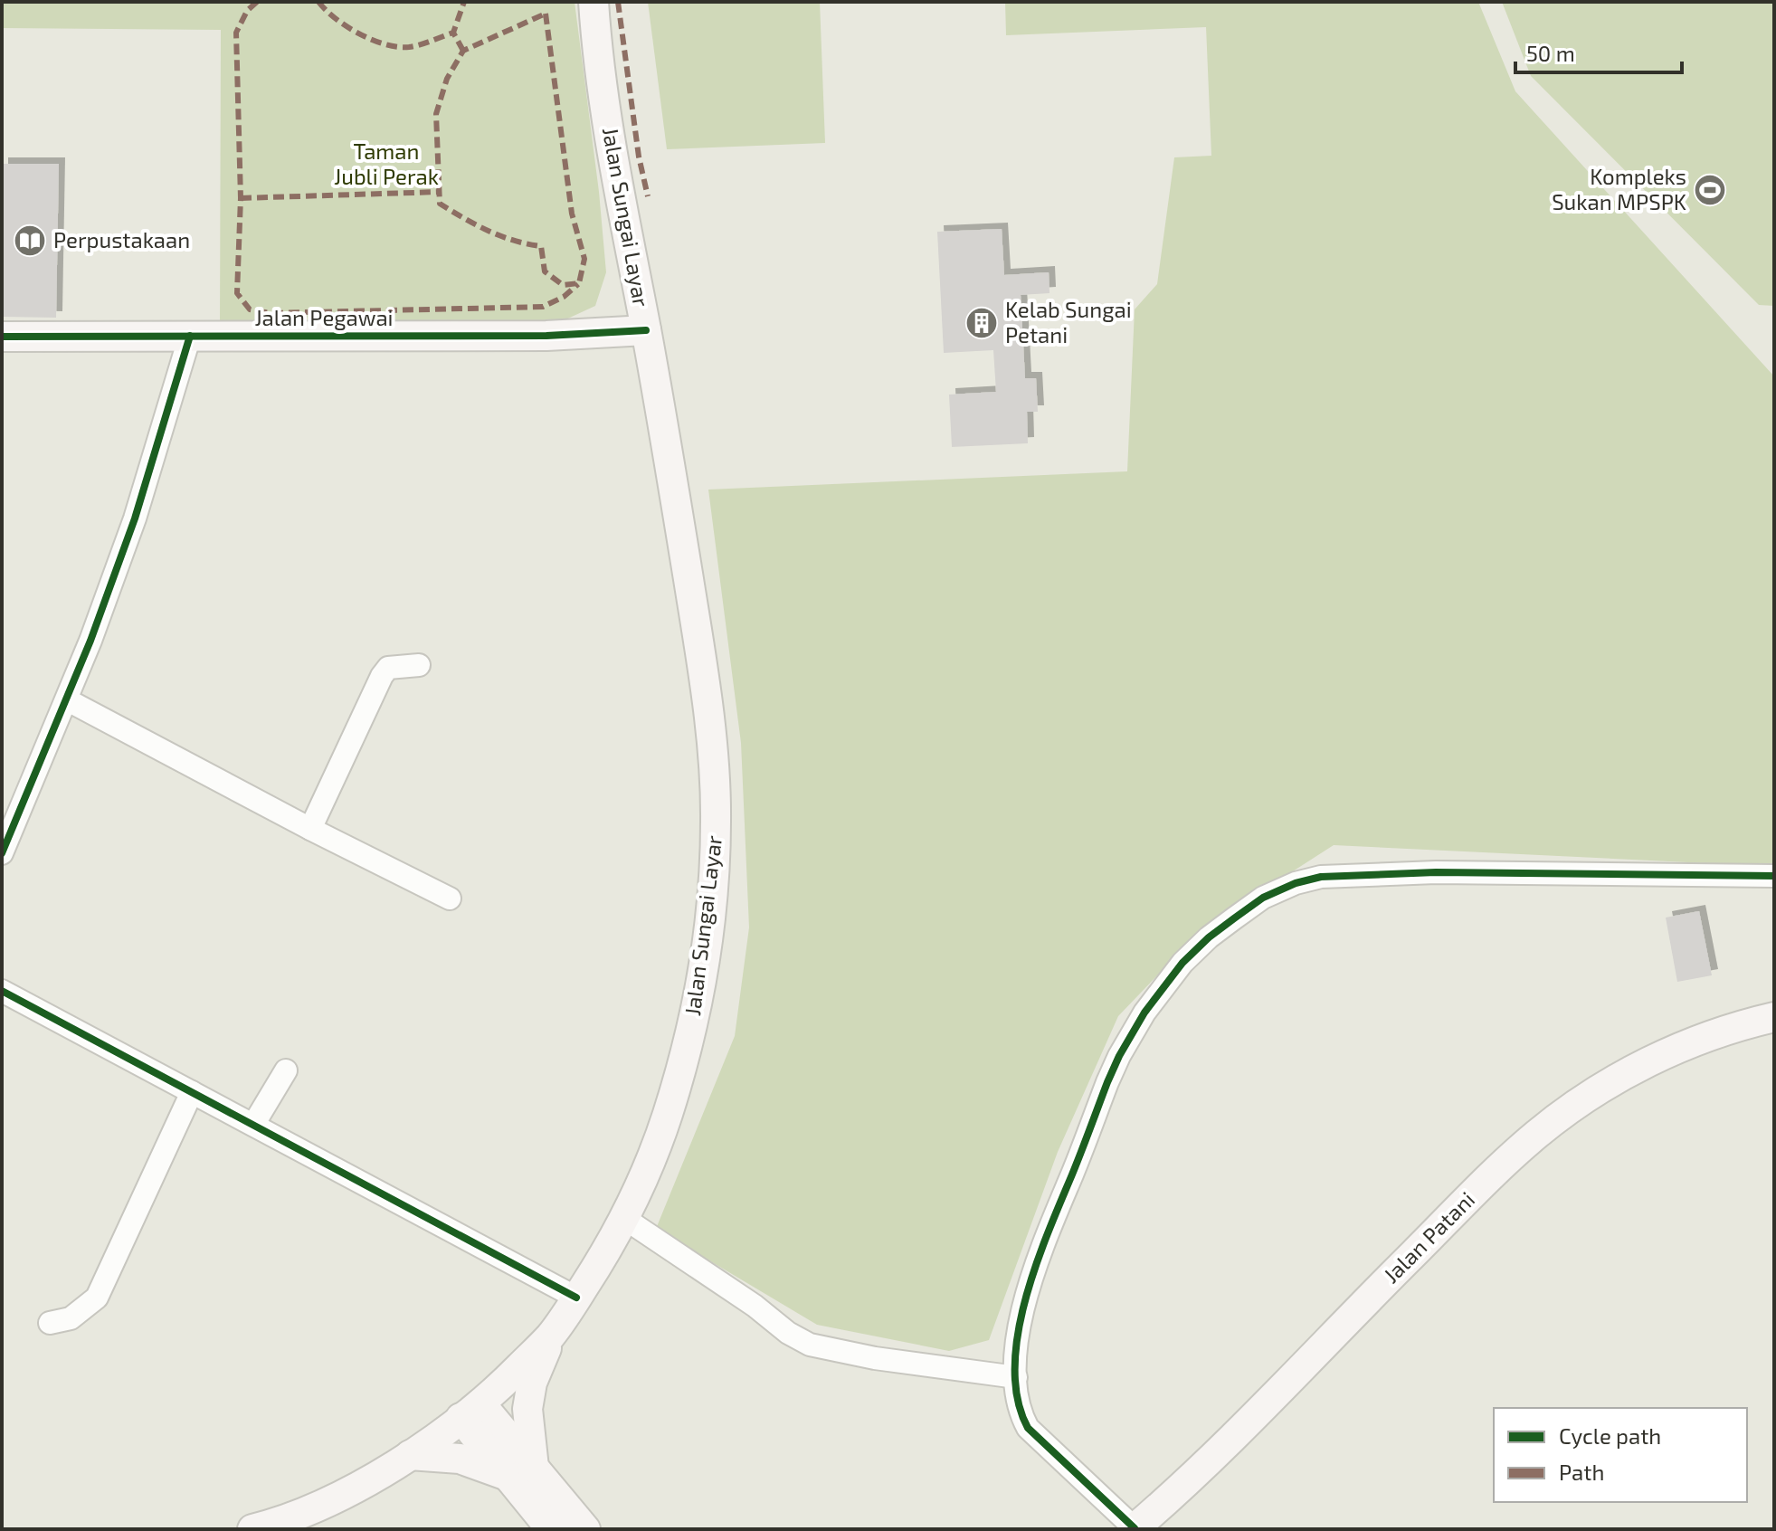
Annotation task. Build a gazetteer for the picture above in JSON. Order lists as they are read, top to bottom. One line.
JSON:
{"streets":{"main road":["Jalan Sungai Layar","Jalan Pegawai","Jalan Patani"]},"crossings":[["Jalan Sungai Layar","Jalan Pegawai"]],"parks":["Taman Jubli Perak"],"places":{"sports":["Kompleks Sukan MPSPK"],"library":["Perpustakaan"],"building":["Kelab Sungai Petani"]},"legend":["Cycle path","Path"],"scale_bar":"50 m"}
